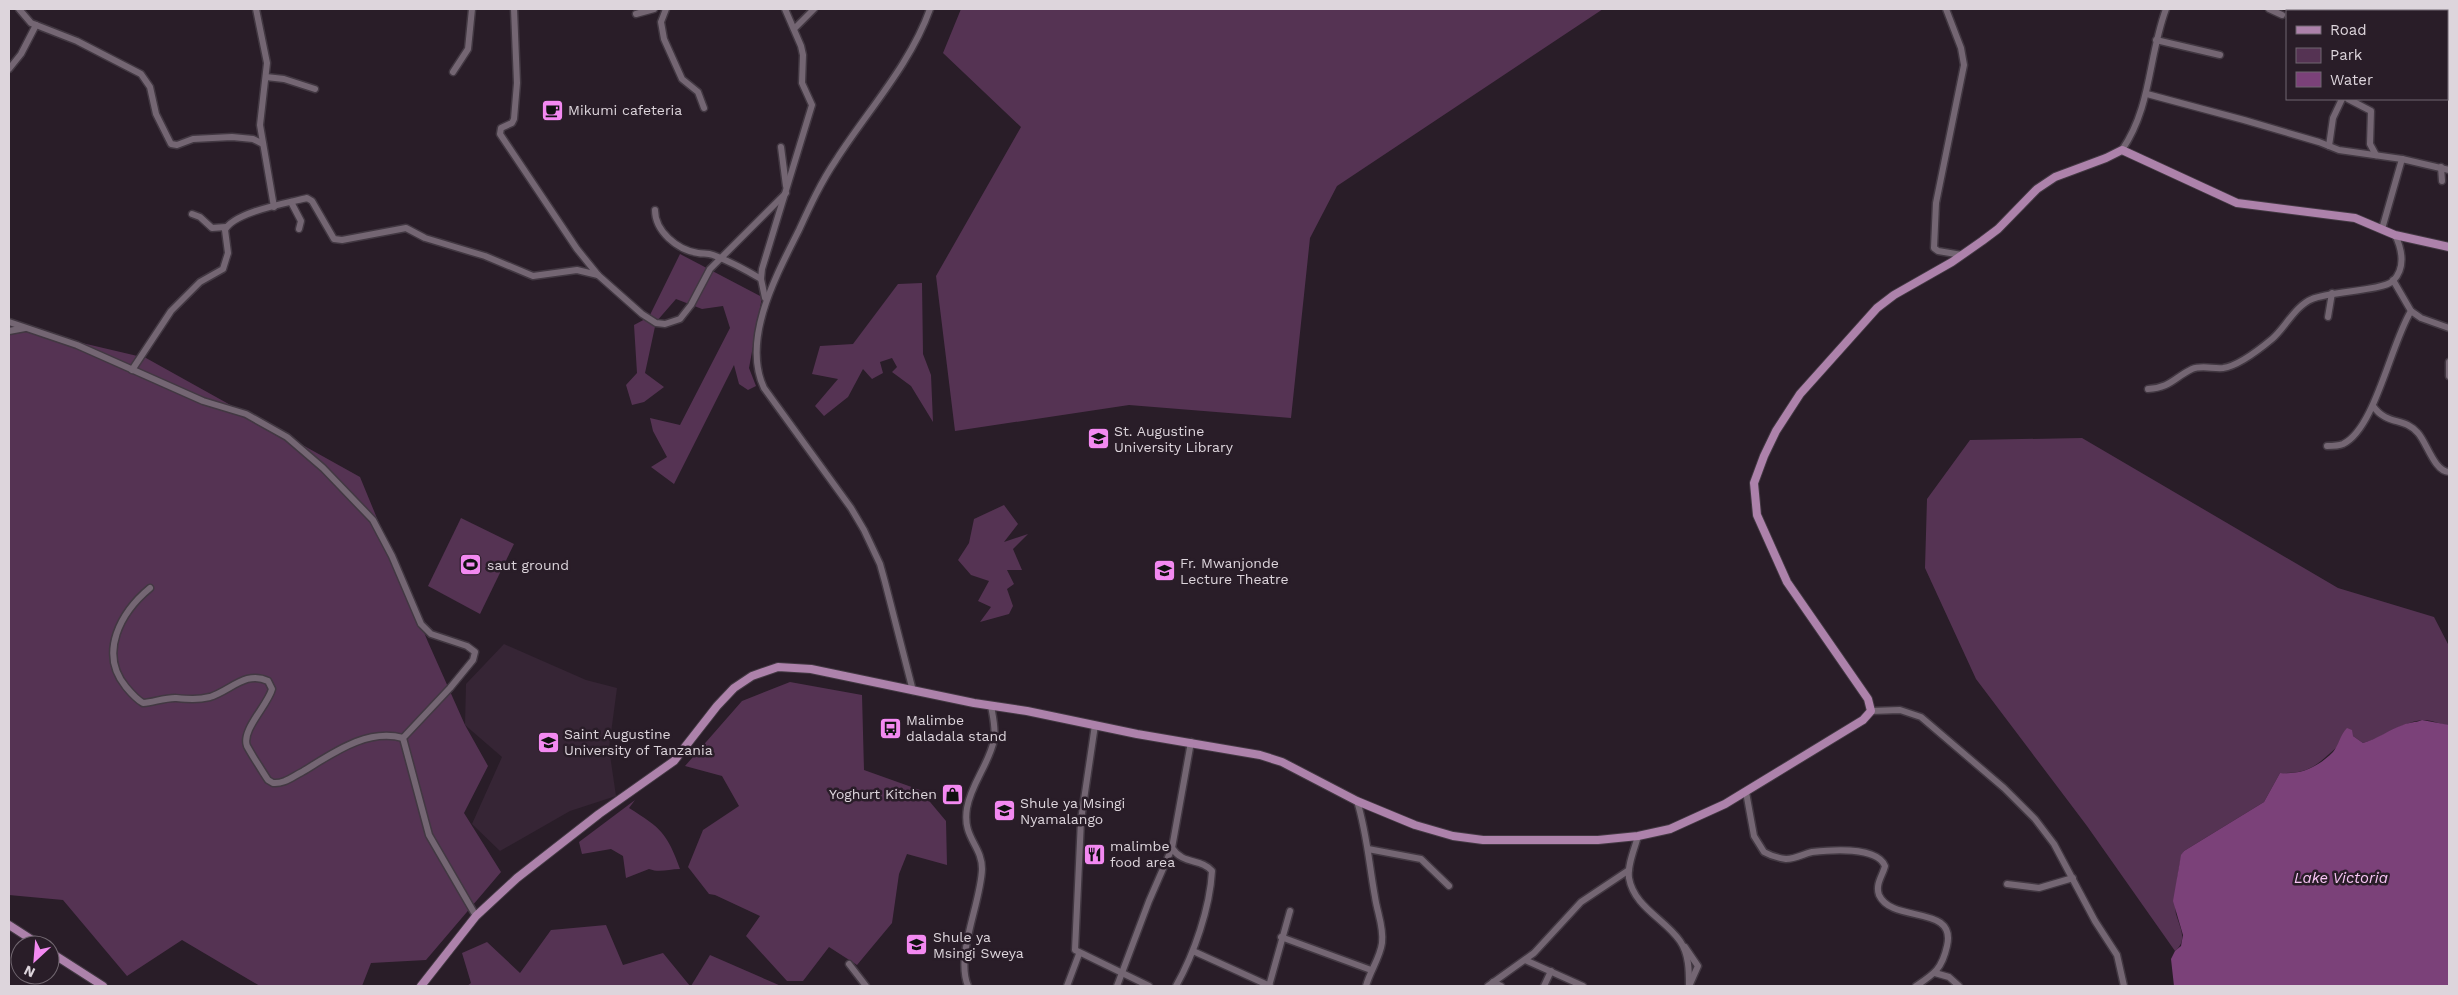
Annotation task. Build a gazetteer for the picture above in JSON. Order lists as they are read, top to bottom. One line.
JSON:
{"water":["Lake Victoria"],"places":{"cafe":["Mikumi cafeteria"],"school or university":["St. Augustine University Library","Fr. Mwanjonde Lecture Theatre","Saint Augustine University of Tanzania","Shule ya Msingi Nyamalango","Shule ya Msingi Sweya"],"sports":["saut ground"],"bus stop":["Malimbe daladala stand"],"shop":["Yoghurt Kitchen"],"restaurant":["malimbe food area"]},"legend":["Road","Park","Water"],"north":"bottom left"}
